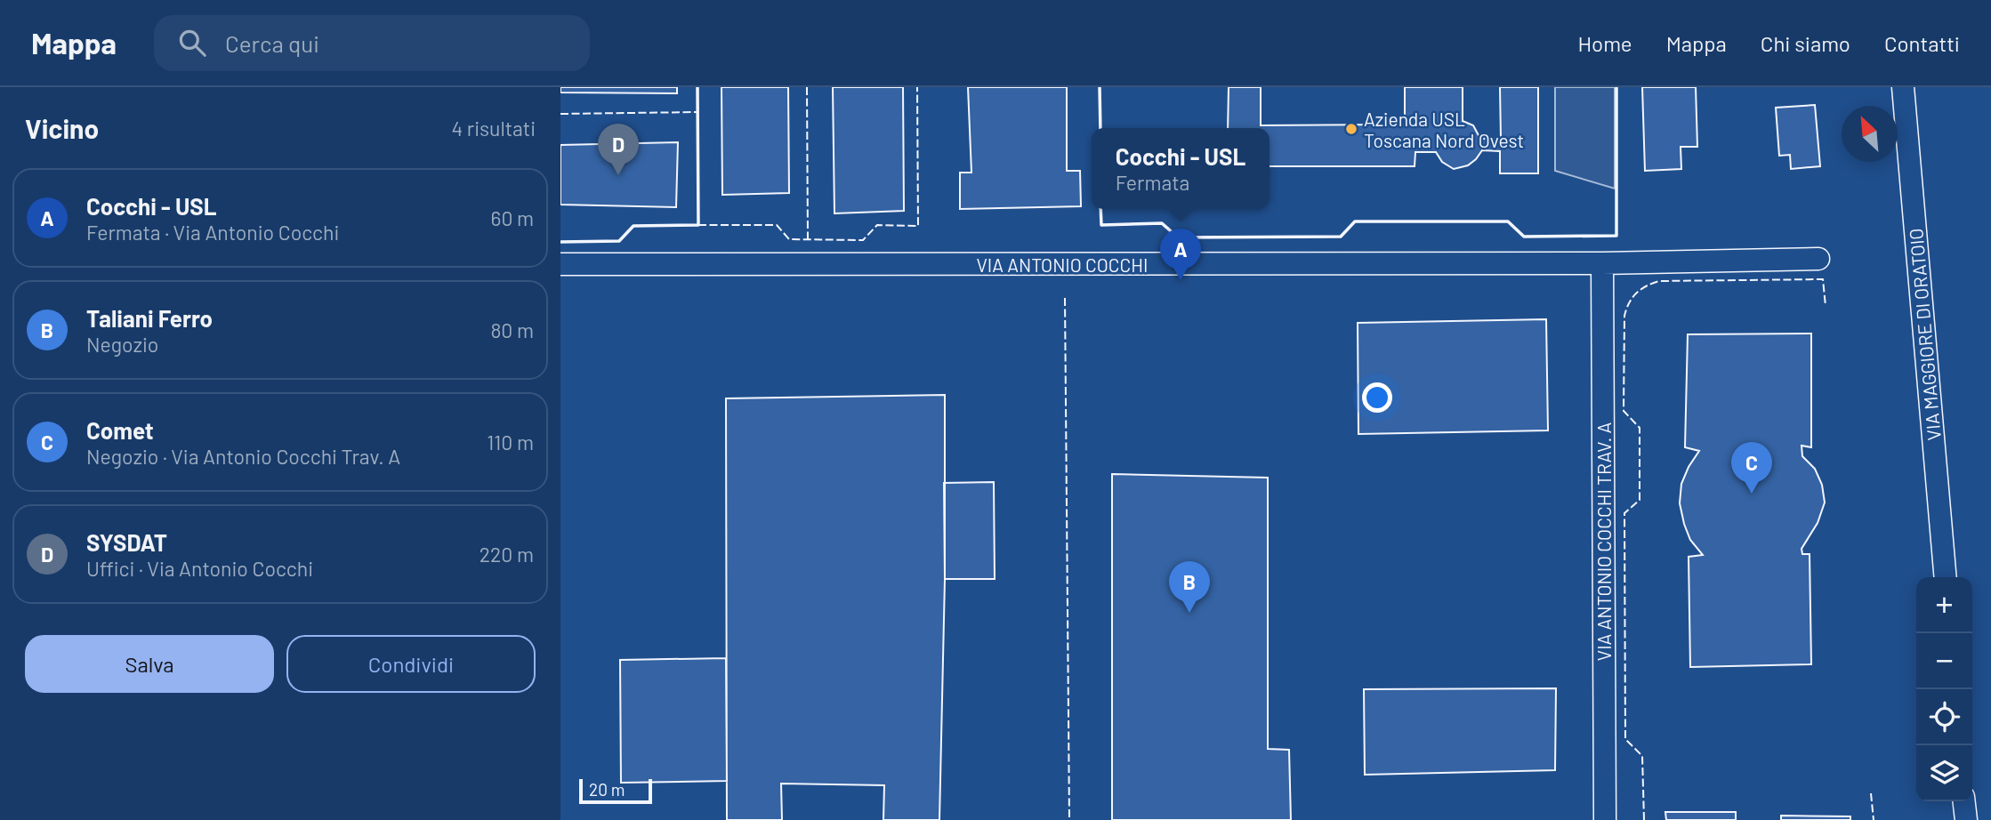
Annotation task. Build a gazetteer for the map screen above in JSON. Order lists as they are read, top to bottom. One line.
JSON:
{"streets":{"street":["VIA ANTONIO COCCHI","VIA MAGGIORE DI ORATOIO","VIA ANTONIO COCCHI TRAV. A"]},"crossings":[["VIA ANTONIO COCCHI","VIA ANTONIO COCCHI TRAV. A"]],"places":["Azienda USL Toscana Nord Ovest"],"scale_bar":"20 m","north":"top left","page":{"header":"Mappa","search":"Cerca qui","nav":["Home","Mappa","Chi siamo","Contatti"],"heading":["Vicino","4 risultati"],"pins":["D","A","C","B"],"popup":["Cocchi - USL","Fermata"],"list":[{"mark":"A","name":"Cocchi - USL","note":"Fermata · Via Antonio Cocchi","value":"60 m"},{"mark":"B","name":"Taliani Ferro","note":"Negozio","value":"80 m"},{"mark":"C","name":"Comet","note":"Negozio · Via Antonio Cocchi Trav. A","value":"110 m"},{"mark":"D","name":"SYSDAT","note":"Uffici · Via Antonio Cocchi","value":"220 m"}],"map_buttons":["+","−"],"buttons":["Salva","Condividi"],"scale":"20 m"}}
